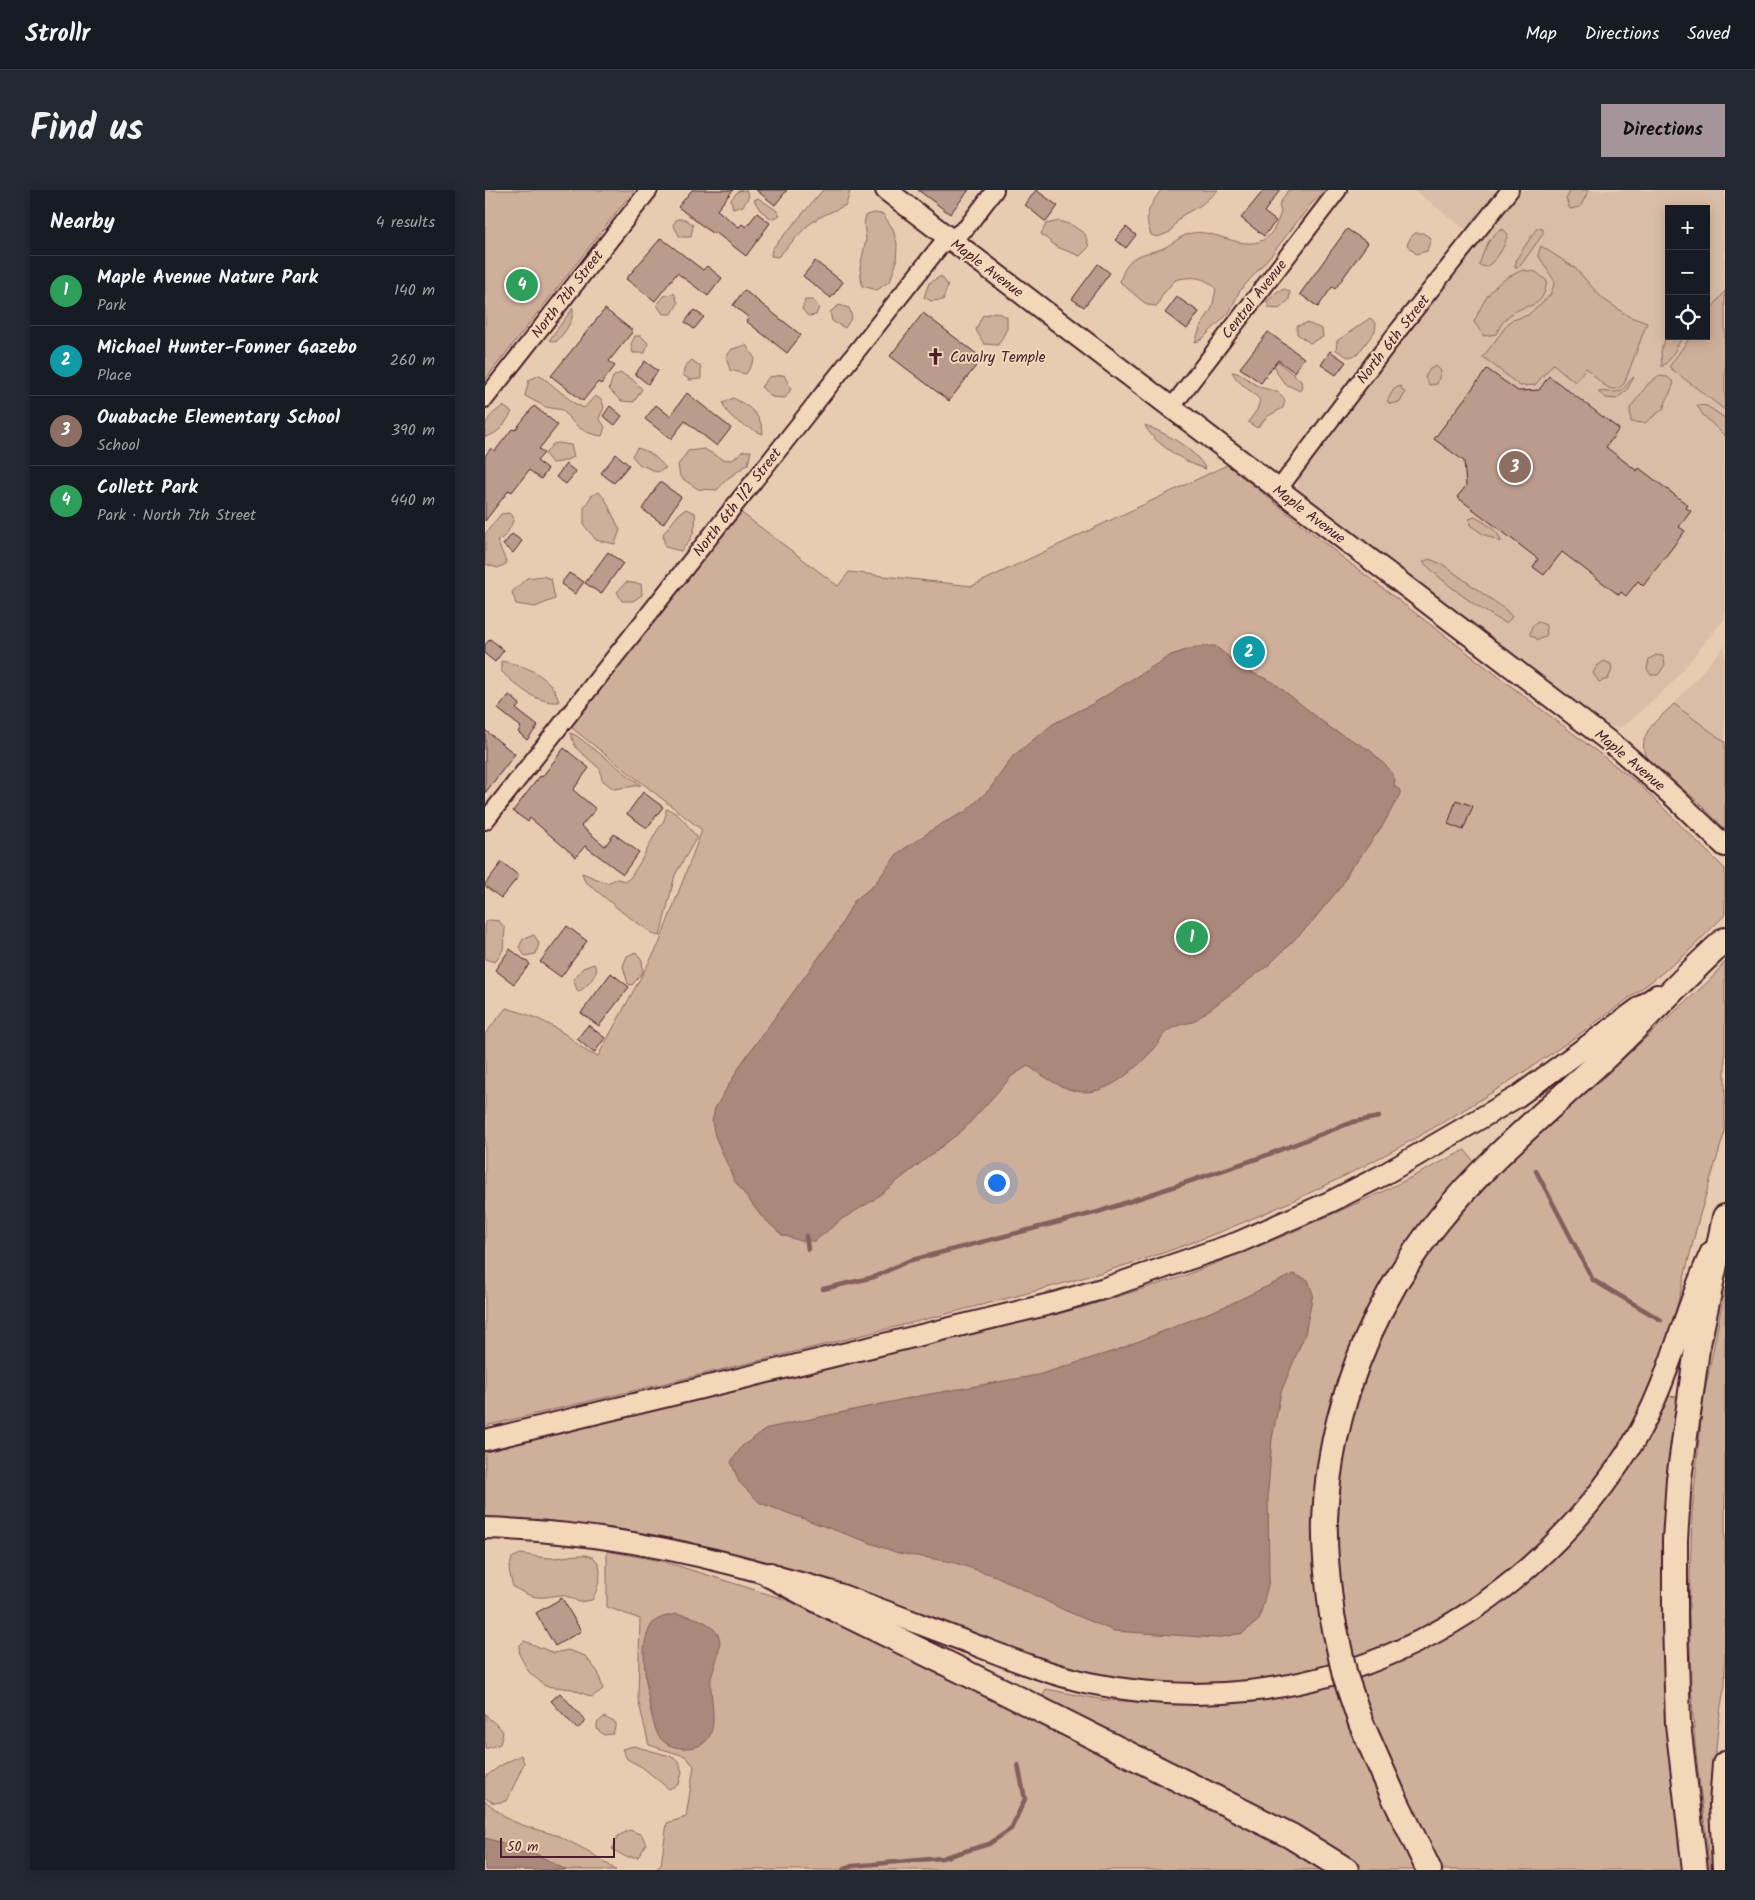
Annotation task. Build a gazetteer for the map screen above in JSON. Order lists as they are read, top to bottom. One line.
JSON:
{"streets":{"main road":["Maple Avenue"],"street":["North 7th Street","Central Avenue","North 6th Street","North 6th 1/2 Street"]},"crossings":[["Maple Avenue","Central Avenue"],["Maple Avenue","North 6th Street"],["Maple Avenue","North 6th 1/2 Street"]],"places":{"church":["Cavalry Temple"]},"scale_bar":"50 m","page":{"header":"Strollr","nav":["Map","Directions","Saved"],"title":"Find us","buttons":"Directions","heading":["Nearby","4 results"],"map_buttons":["+","−"],"list":[{"mark":"1","name":"Maple Avenue Nature Park","note":"Park","value":"140 m"},{"mark":"2","name":"Michael Hunter-Fonner Gazebo","note":"Place","value":"260 m"},{"mark":"3","name":"Ouabache Elementary School","note":"School","value":"390 m"},{"mark":"4","name":"Collett Park","note":"Park · North 7th Street","value":"440 m"}],"pins":["4","3","2","1"],"scale":"50 m"}}
